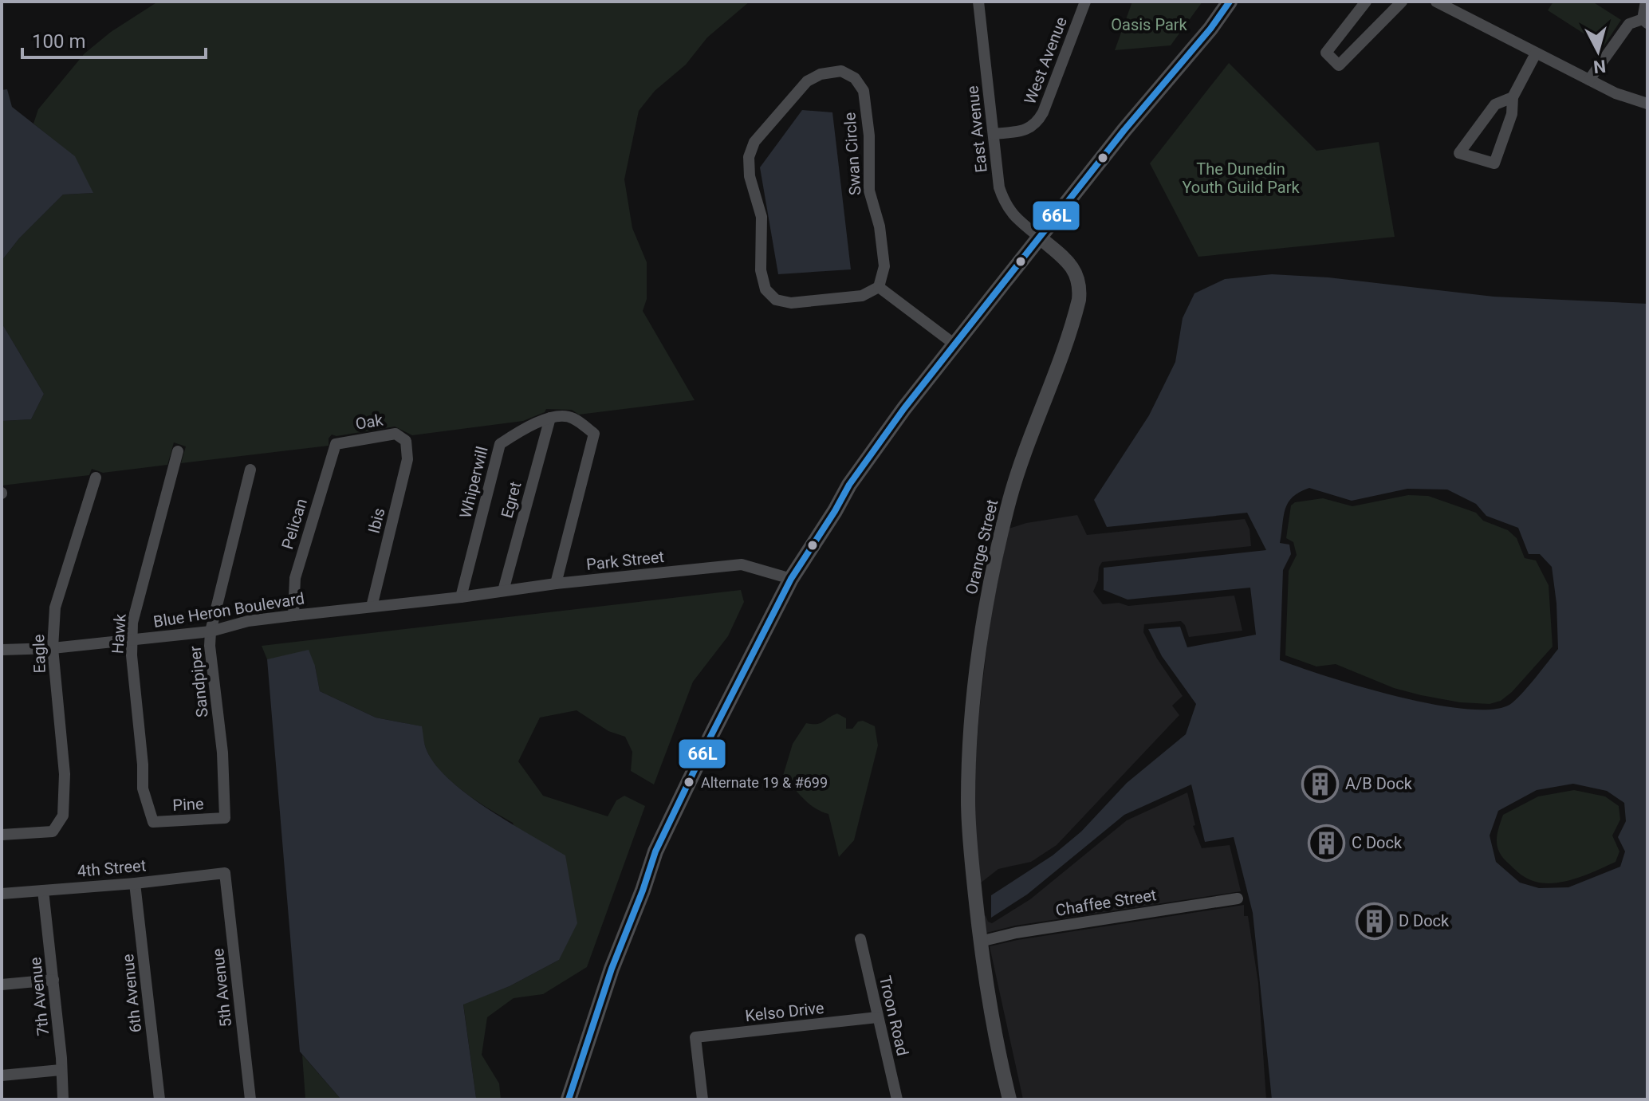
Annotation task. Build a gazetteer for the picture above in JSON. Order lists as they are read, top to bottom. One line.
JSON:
{"streets":{"street":["West Avenue","East Avenue","Swan Circle","Oak","Whiperwill","Egret","Ibis","Pelican","Orange Street","Park Street","Blue Heron Boulevard","Hawk","Eagle","Sandpiper","Pine","4th Street","Chaffee Street","5th Avenue","6th Avenue","7th Avenue","Kelso Drive","Troon Road"]},"crossings":[["West Avenue","East Avenue"],["East Avenue","Orange Street"],["Oak","Ibis"],["Oak","Pelican"],["Whiperwill","Egret"],["Whiperwill","Park Street"],["Whiperwill","Blue Heron Boulevard"],["Egret","Park Street"],["Ibis","Blue Heron Boulevard"],["Pelican","Blue Heron Boulevard"],["Orange Street","Chaffee Street"],["Park Street","Blue Heron Boulevard"],["Blue Heron Boulevard","Hawk"],["Blue Heron Boulevard","Eagle"],["Blue Heron Boulevard","Sandpiper"],["Hawk","Pine"],["Sandpiper","Pine"],["4th Street","5th Avenue"],["4th Street","6th Avenue"],["4th Street","7th Avenue"],["Kelso Drive","Troon Road"]],"parks":["Oasis Park","The Dunedin Youth Guild Park"],"places":{"other":["Alternate 19 & #699"],"building":["A/B Dock","C Dock","D Dock"]},"lines":["transit line 66L"],"scale_bar":"100 m","north":"bottom"}
